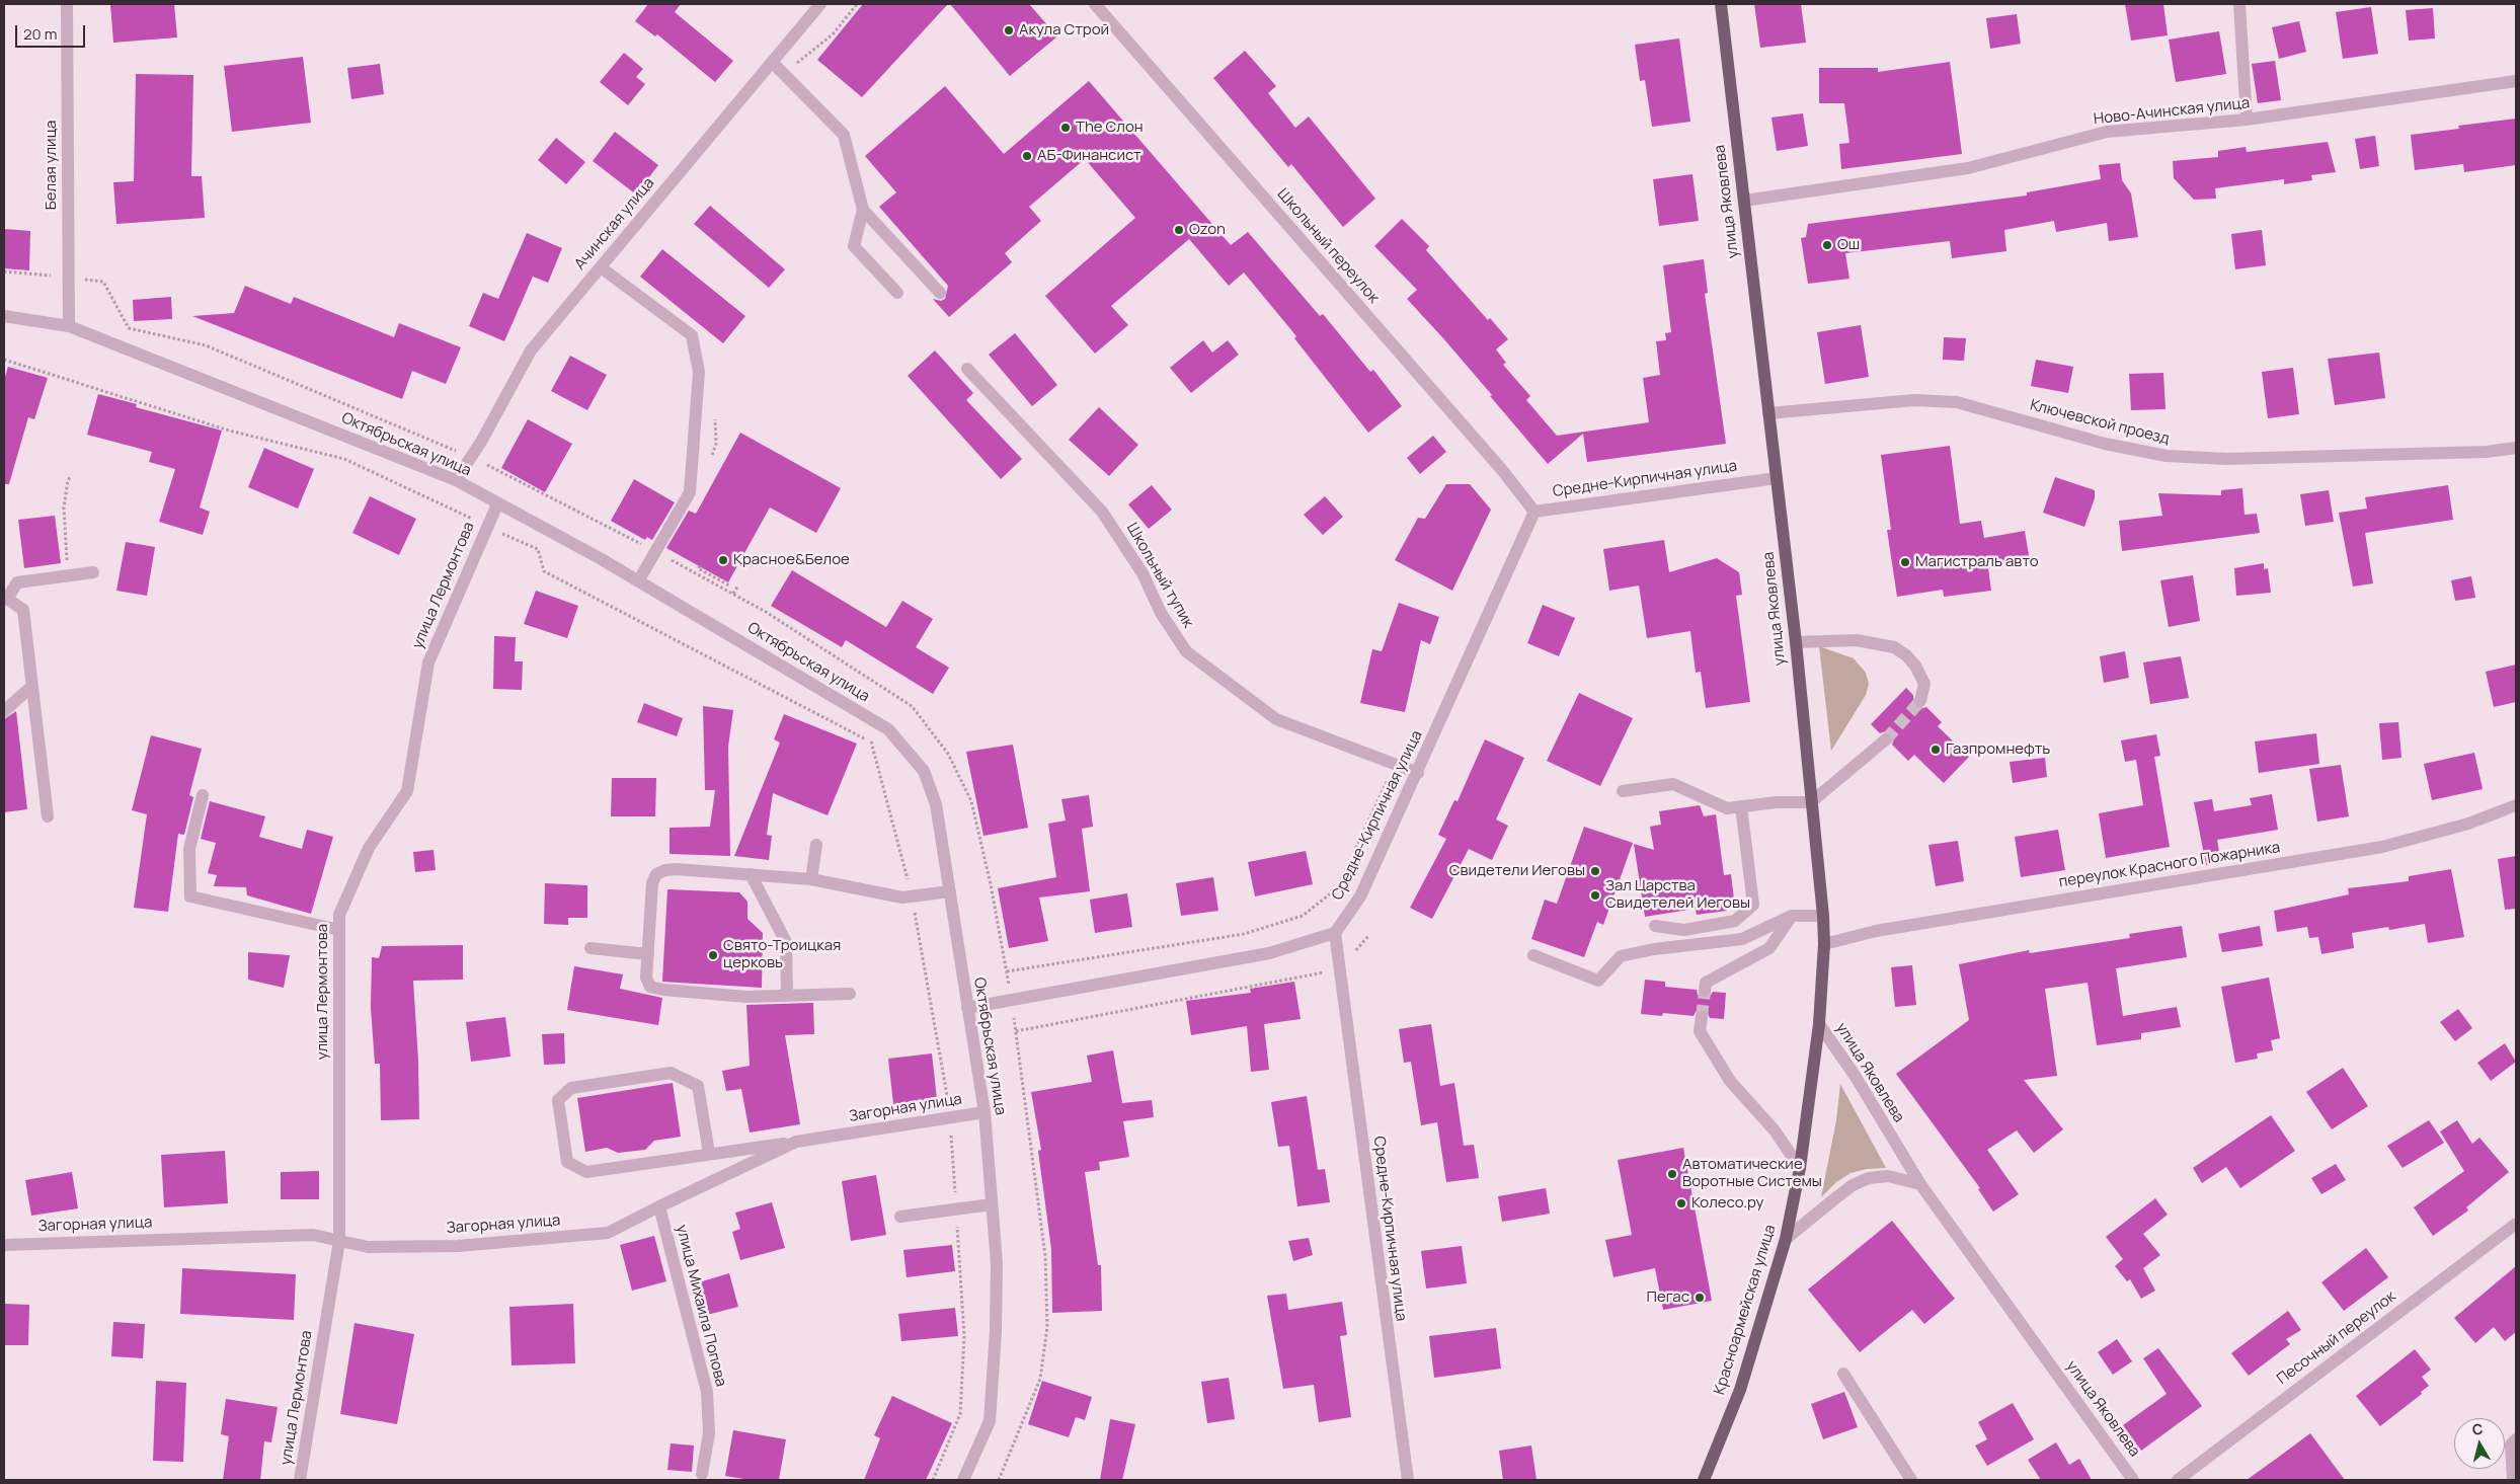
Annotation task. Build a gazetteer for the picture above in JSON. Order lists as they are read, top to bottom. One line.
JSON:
{"streets":{"main road":["улица Яковлева","Красноармейская улица"],"street":["Ново-Ачинская улица","Белая улица","Ачинская улица","Школьный переулок","Ключевской проезд","Октябрьская улица","Средне-Кирпичная улица","Школьный тупик","улица Лермонтова","переулок Красного Пожарника","Загорная улица","улица Михаила Попова","Песочный переулок"]},"crossings":[["Ново-Ачинская улица","улица Яковлева"],["Белая улица","Октябрьская улица"],["улица Яковлева","Ключевской проезд"],["улица Яковлева","Средне-Кирпичная улица"],["улица Яковлева","переулок Красного Пожарника"],["улица Яковлева","Красноармейская улица"],["Ачинская улица","Октябрьская улица"],["Школьный переулок","Средне-Кирпичная улица"],["Октябрьская улица","улица Лермонтова"],["Октябрьская улица","Загорная улица"],["Средне-Кирпичная улица","Школьный тупик"],["улица Лермонтова","Загорная улица"],["Загорная улица","улица Михаила Попова"]],"places":["Акула Строй","The Слон","АБ-Финансист","Ozon","Ош","Красное&Белое","Магистраль авто","Газпромнефть","Свидетели Иеговы","Зал Царства Свидетелей Иеговы","Свято-Троицкая церковь","Автоматические Воротные Системы","Колесо.ру","Пегас"],"scale_bar":"20 m","north":"top"}
